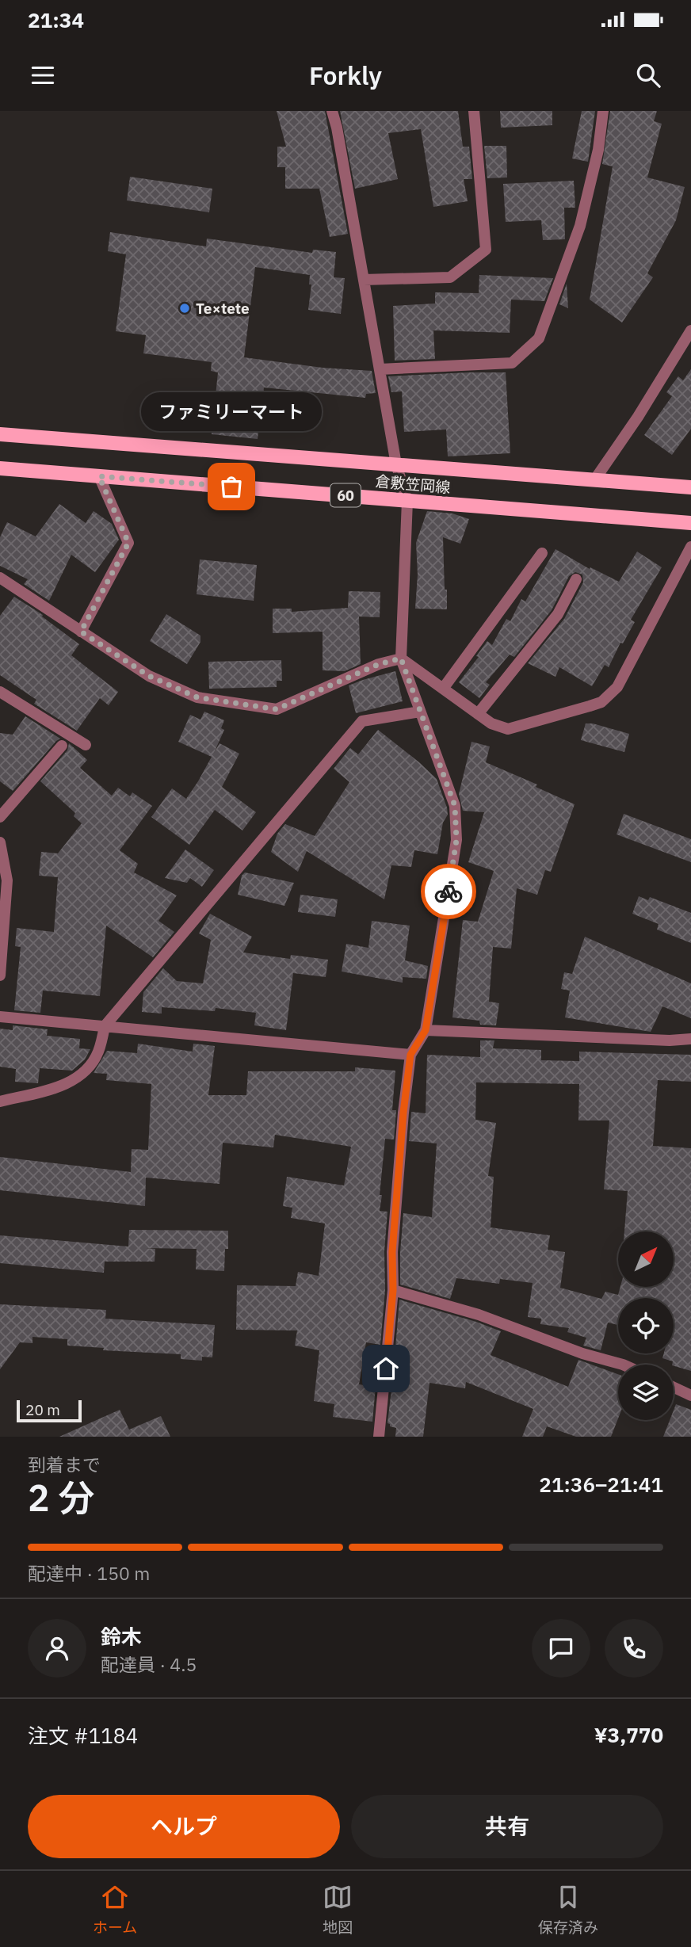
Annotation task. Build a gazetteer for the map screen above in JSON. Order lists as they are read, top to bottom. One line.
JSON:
{"streets":{"main road":["倉敷笠岡線","60"]},"places":["Te×tete","ファミリーマート"],"scale_bar":"20 m","north":"top right","page":{"status":"21:34","header":"Forkly","bubble":"ファミリーマート","scale":"20 m","heading":["2 分","到着まで","21:36–21:41"],"panel":["鈴木","配達員 · 4.5","注文 #1184","¥3,770"],"bar":"配達中 · 150 m","buttons":["ヘルプ","共有"],"tabs":["ホーム","地図","保存済み"]}}
